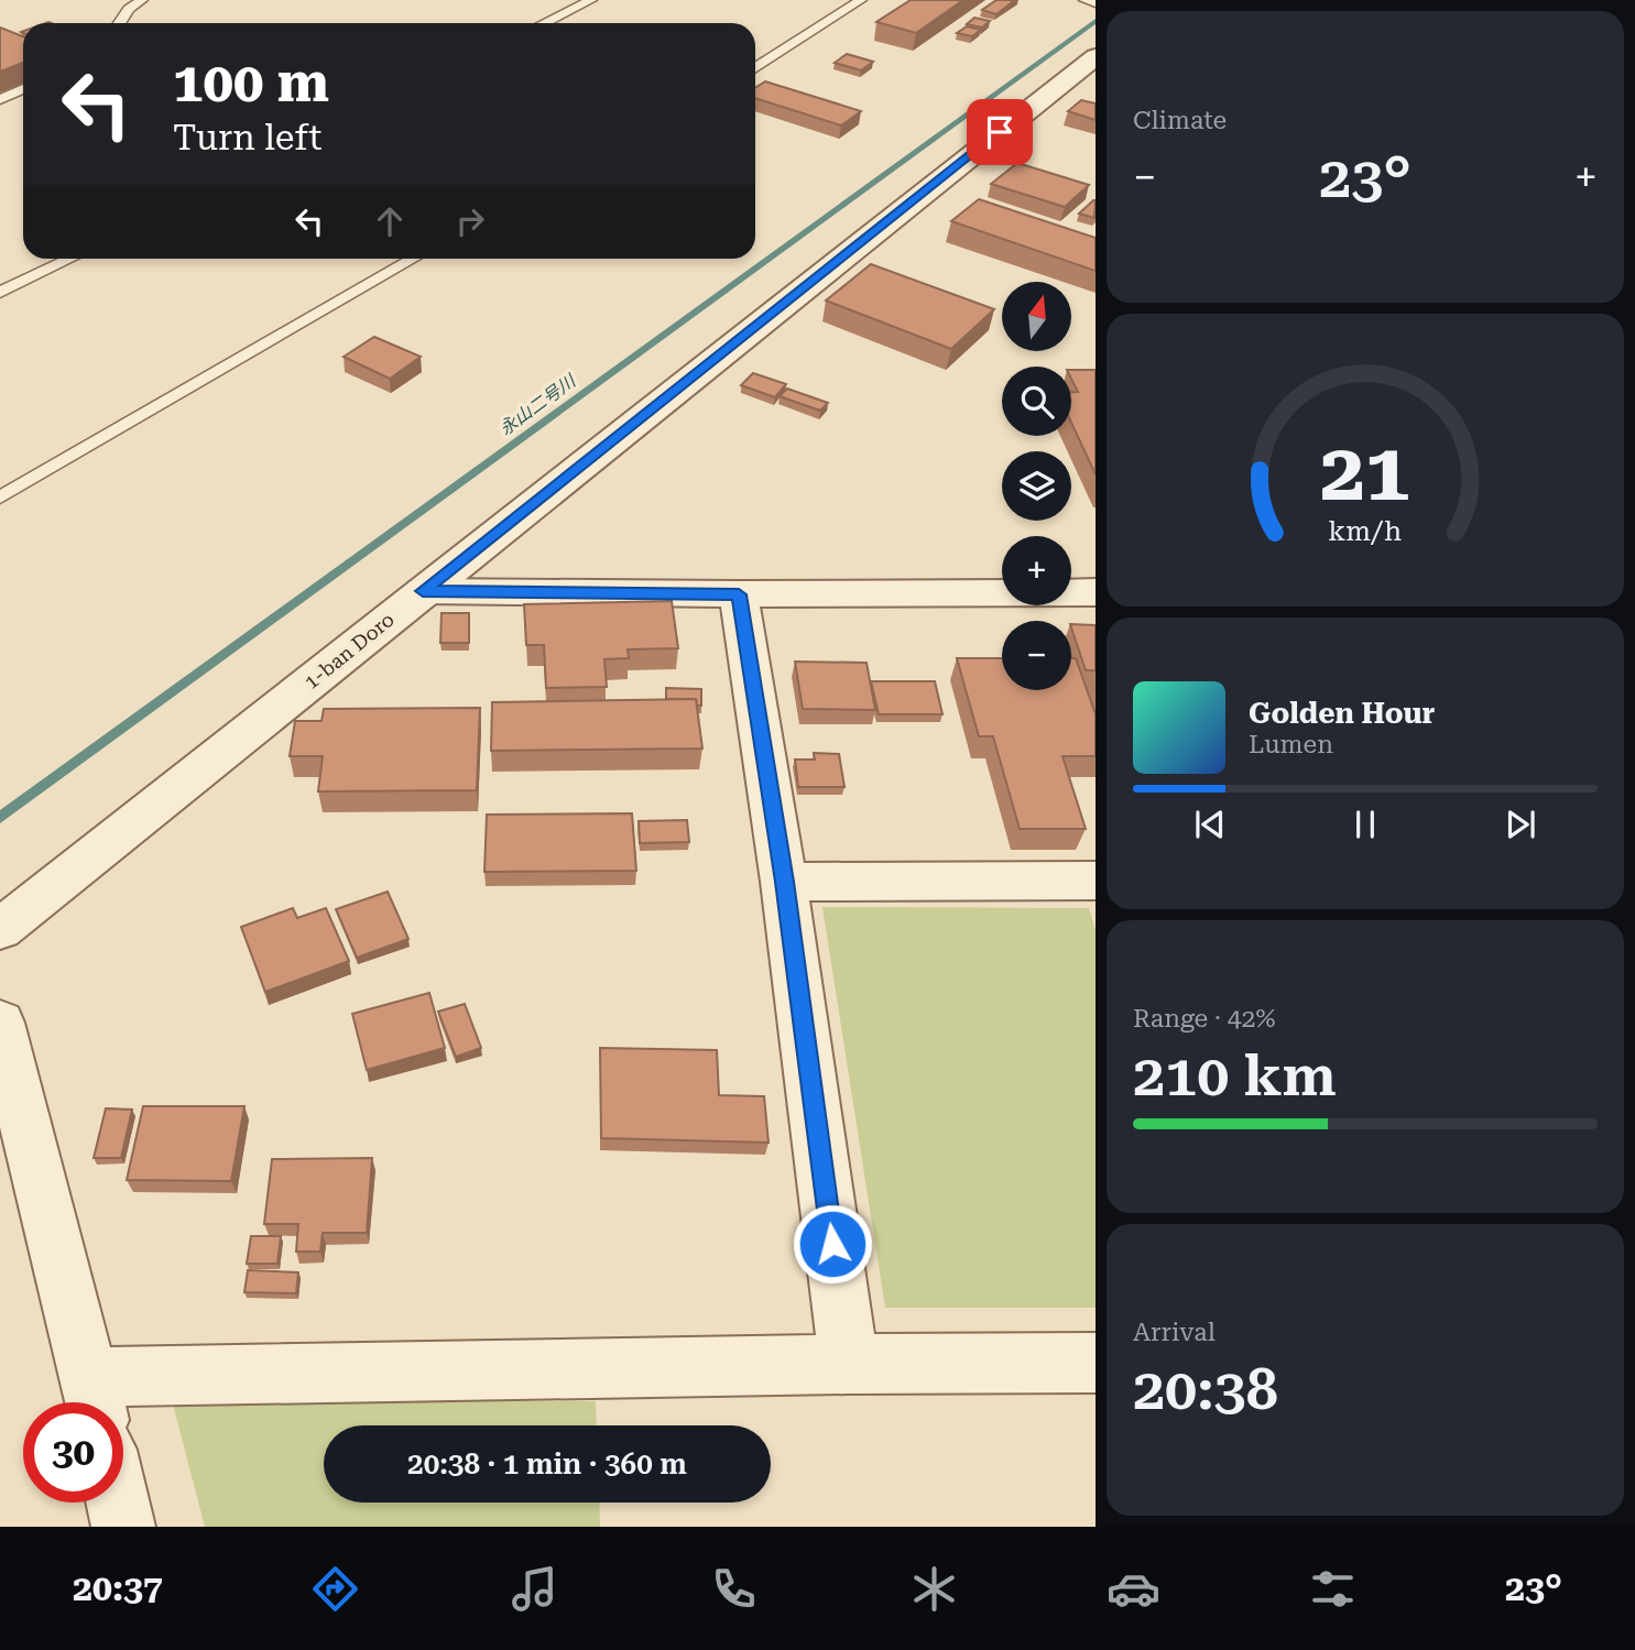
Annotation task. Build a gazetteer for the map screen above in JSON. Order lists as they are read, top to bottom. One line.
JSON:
{"streets":{"street":["1-ban Doro"]},"water":["永山二号川"],"north":"top","page":{"tile":["Climate",["Range · 42%","210 km"],["Arrival","20:38"]],"turn":["100 m","Turn left"],"heat":["−","23°","+"],"map_buttons":["+","−"],"song":["Golden Hour","Lumen"],"limit":"30","trip":"20:38 · 1 min · 360 m","tabs":["20:37","23°"],"gauge":["21","km/h"]}}
